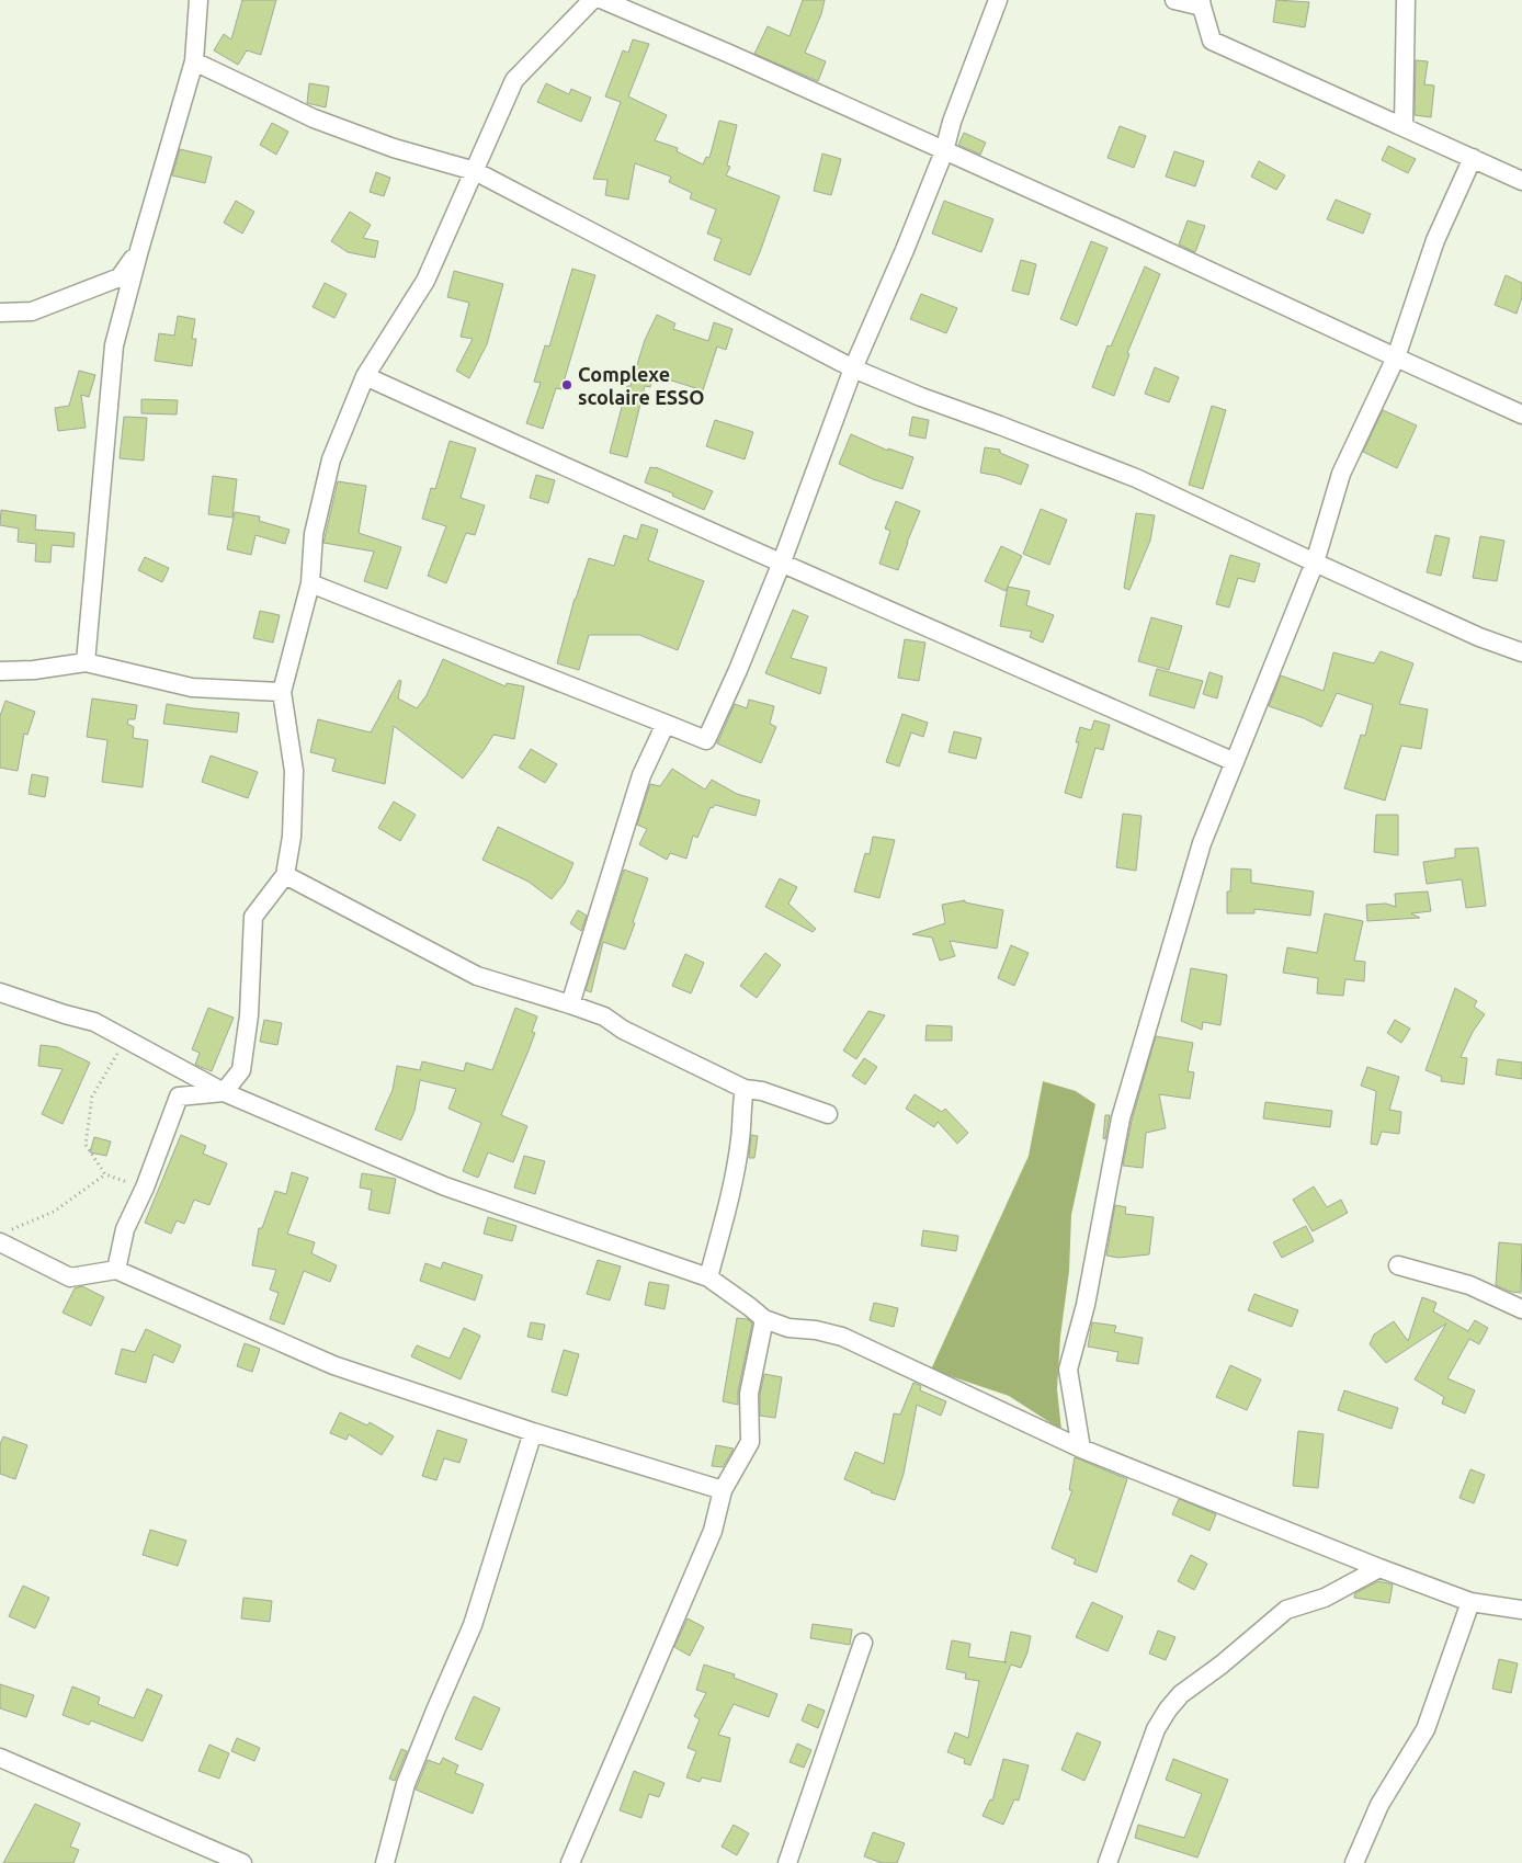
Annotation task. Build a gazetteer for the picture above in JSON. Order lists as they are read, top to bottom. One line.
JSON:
{"places":["Complexe scolaire ESSO"]}
